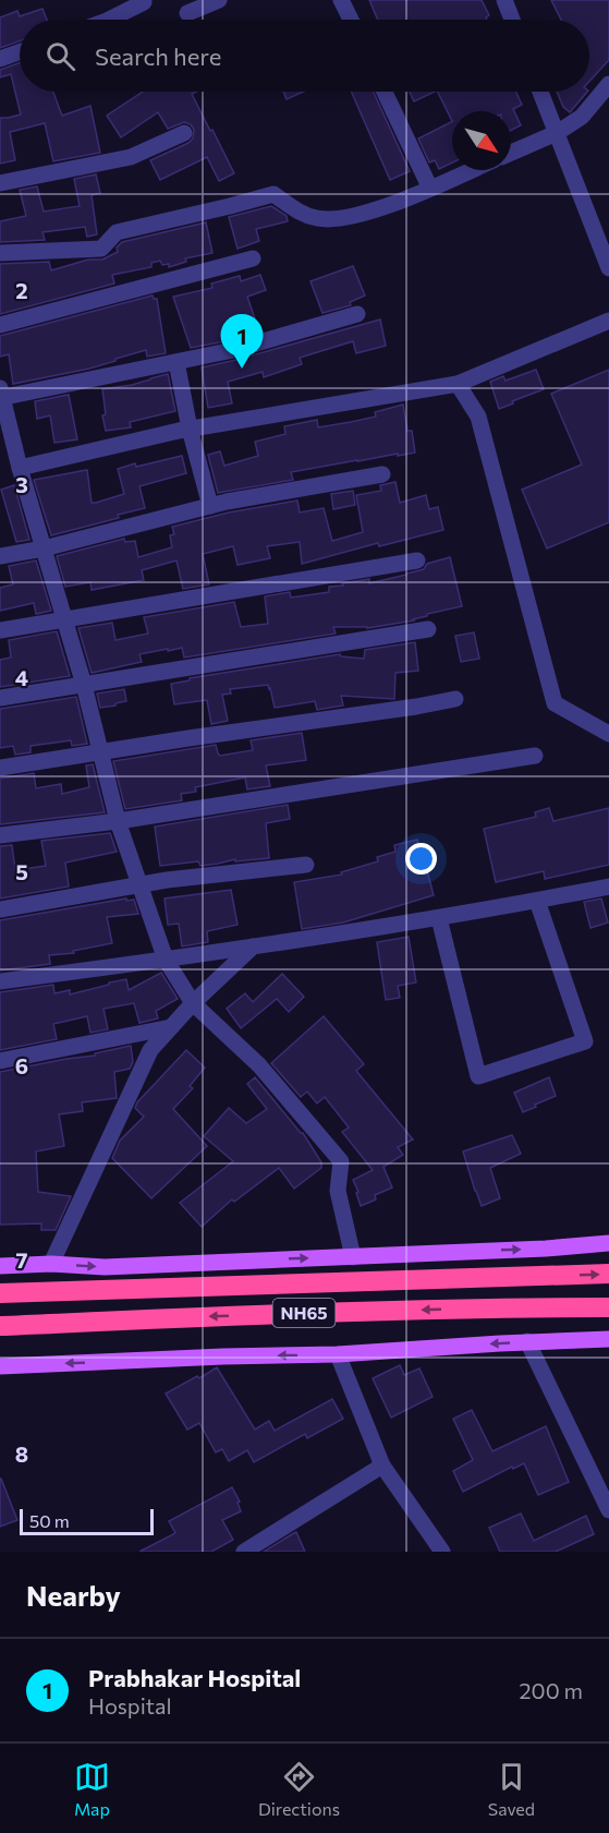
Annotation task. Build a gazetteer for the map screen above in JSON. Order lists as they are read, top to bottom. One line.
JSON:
{"streets":{"highway":["NH65"]},"scale_bar":"50 m","north":"bottom right","page":{"search":"Search here","pins":"1","scale":"50 m","heading":"Nearby","list":[{"mark":"1","name":"Prabhakar Hospital","note":"Hospital","value":"200 m"}],"nav":["Map","Directions","Saved"]},"grid":{"rows":["2","3","4","5","6","7","8"]}}
